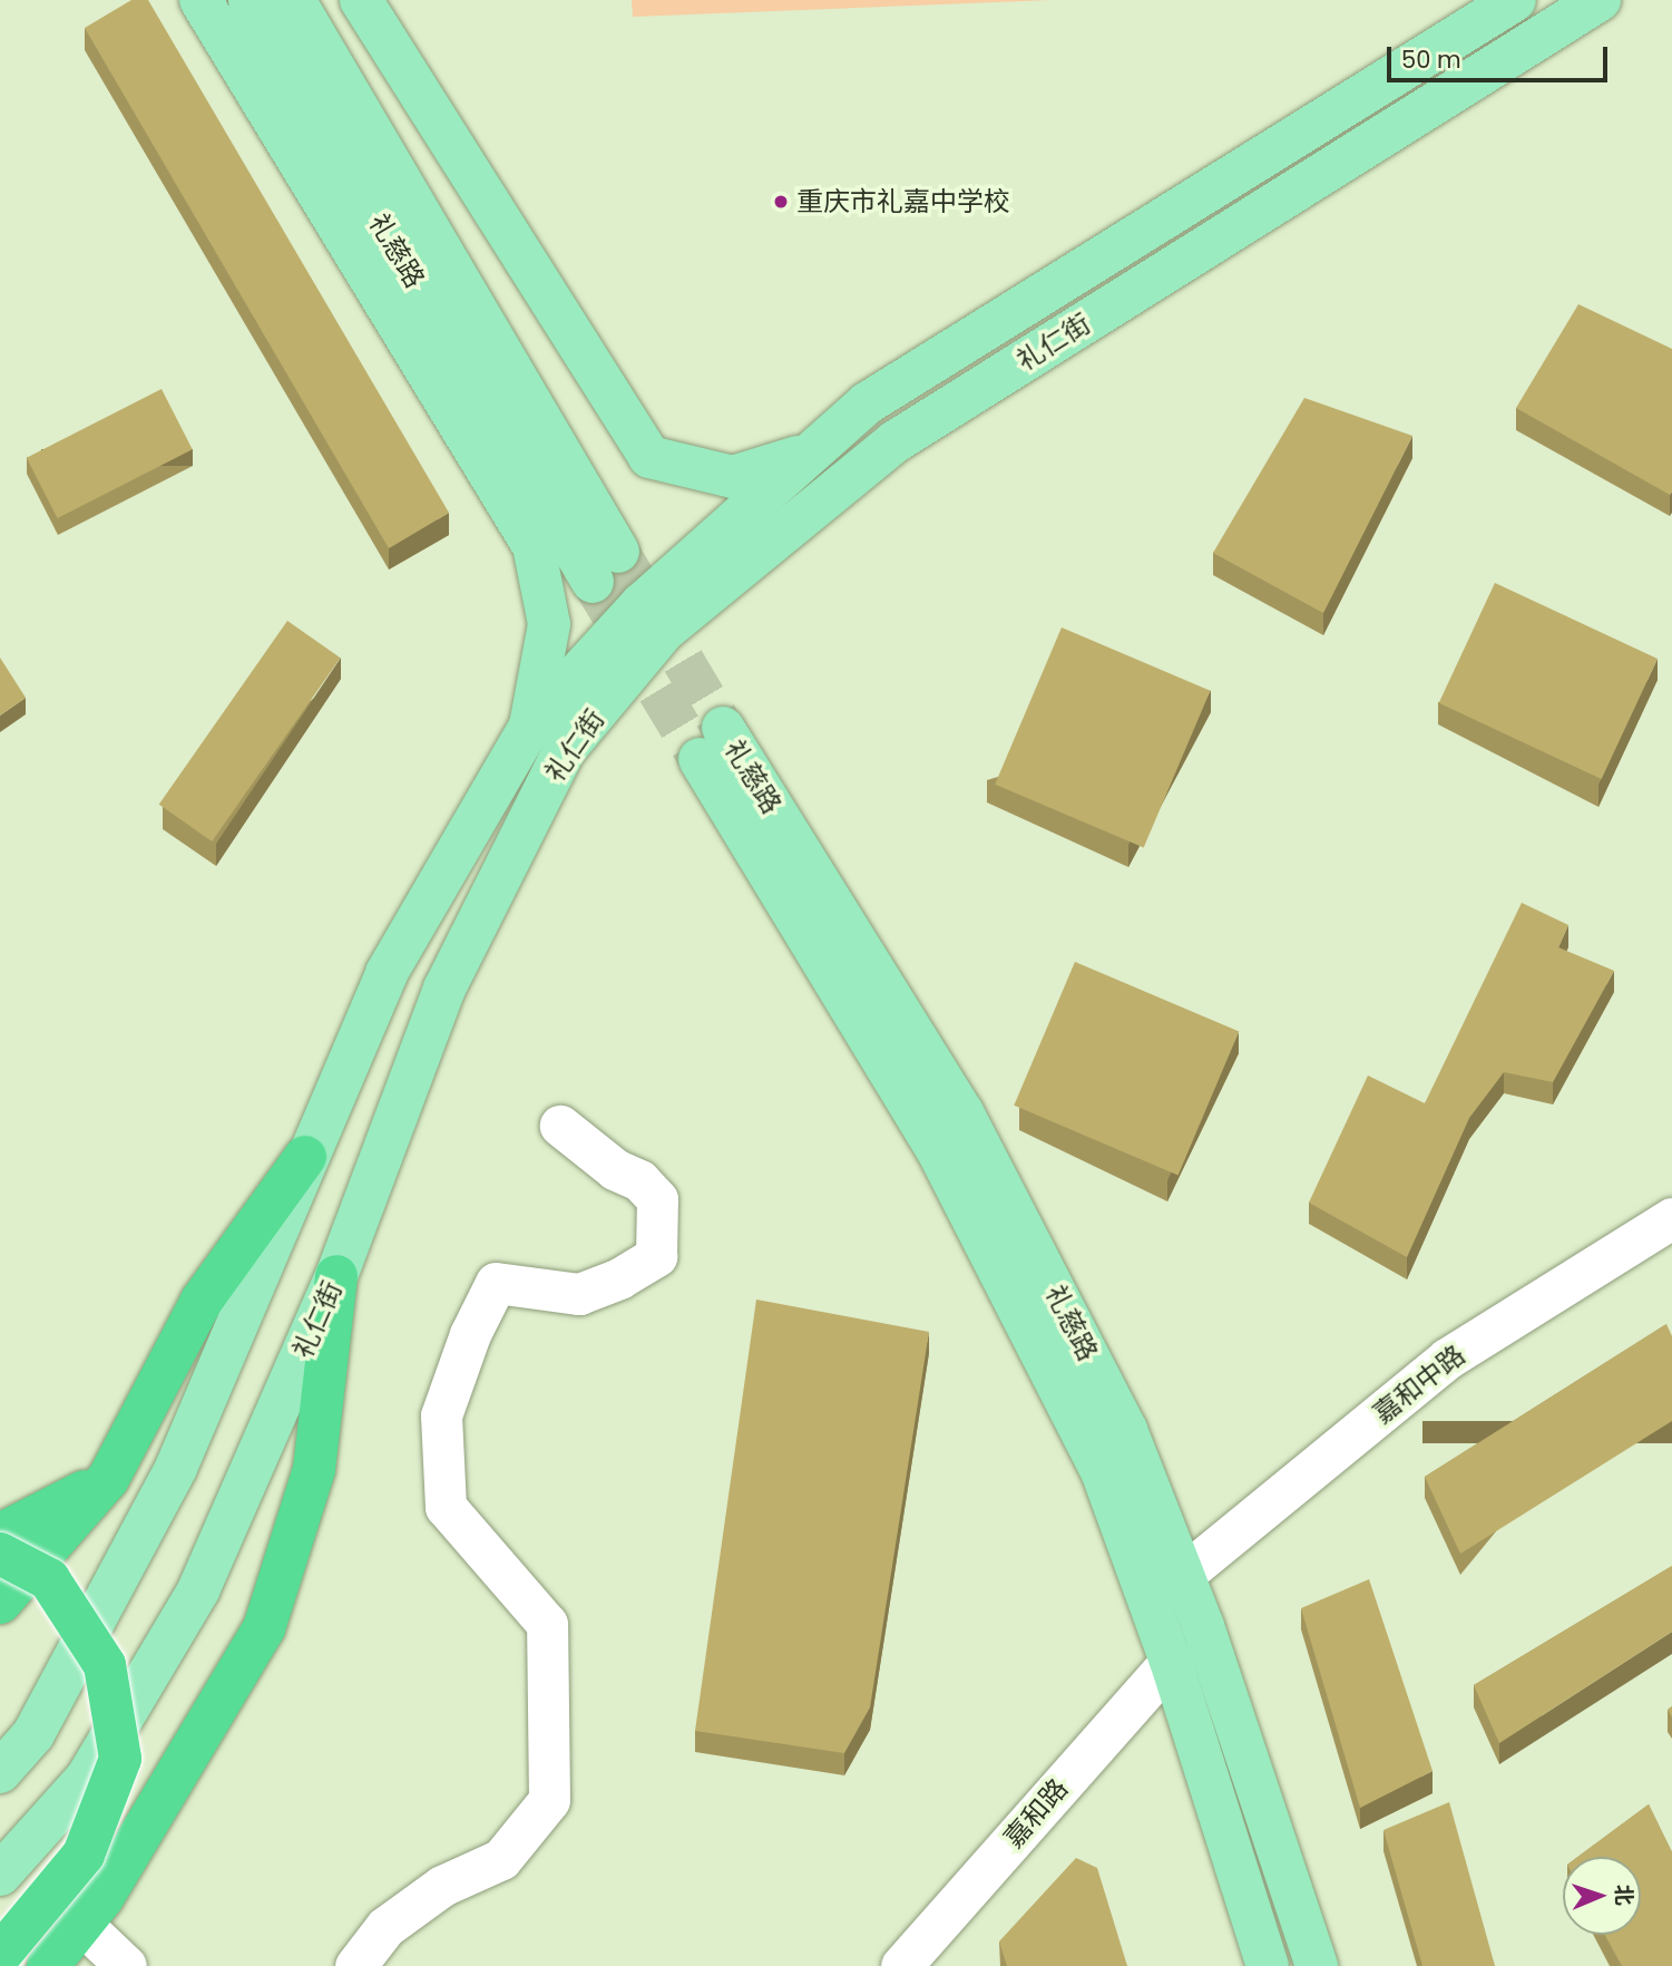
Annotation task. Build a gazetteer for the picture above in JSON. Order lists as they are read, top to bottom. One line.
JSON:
{"streets":{"main road":["礼慈路","礼仁街"],"street":["嘉和中路","嘉和路"]},"crossings":[["礼慈路","嘉和中路"],["礼慈路","嘉和路"]],"places":["重庆市礼嘉中学校"],"scale_bar":"50 m","north":"right"}
